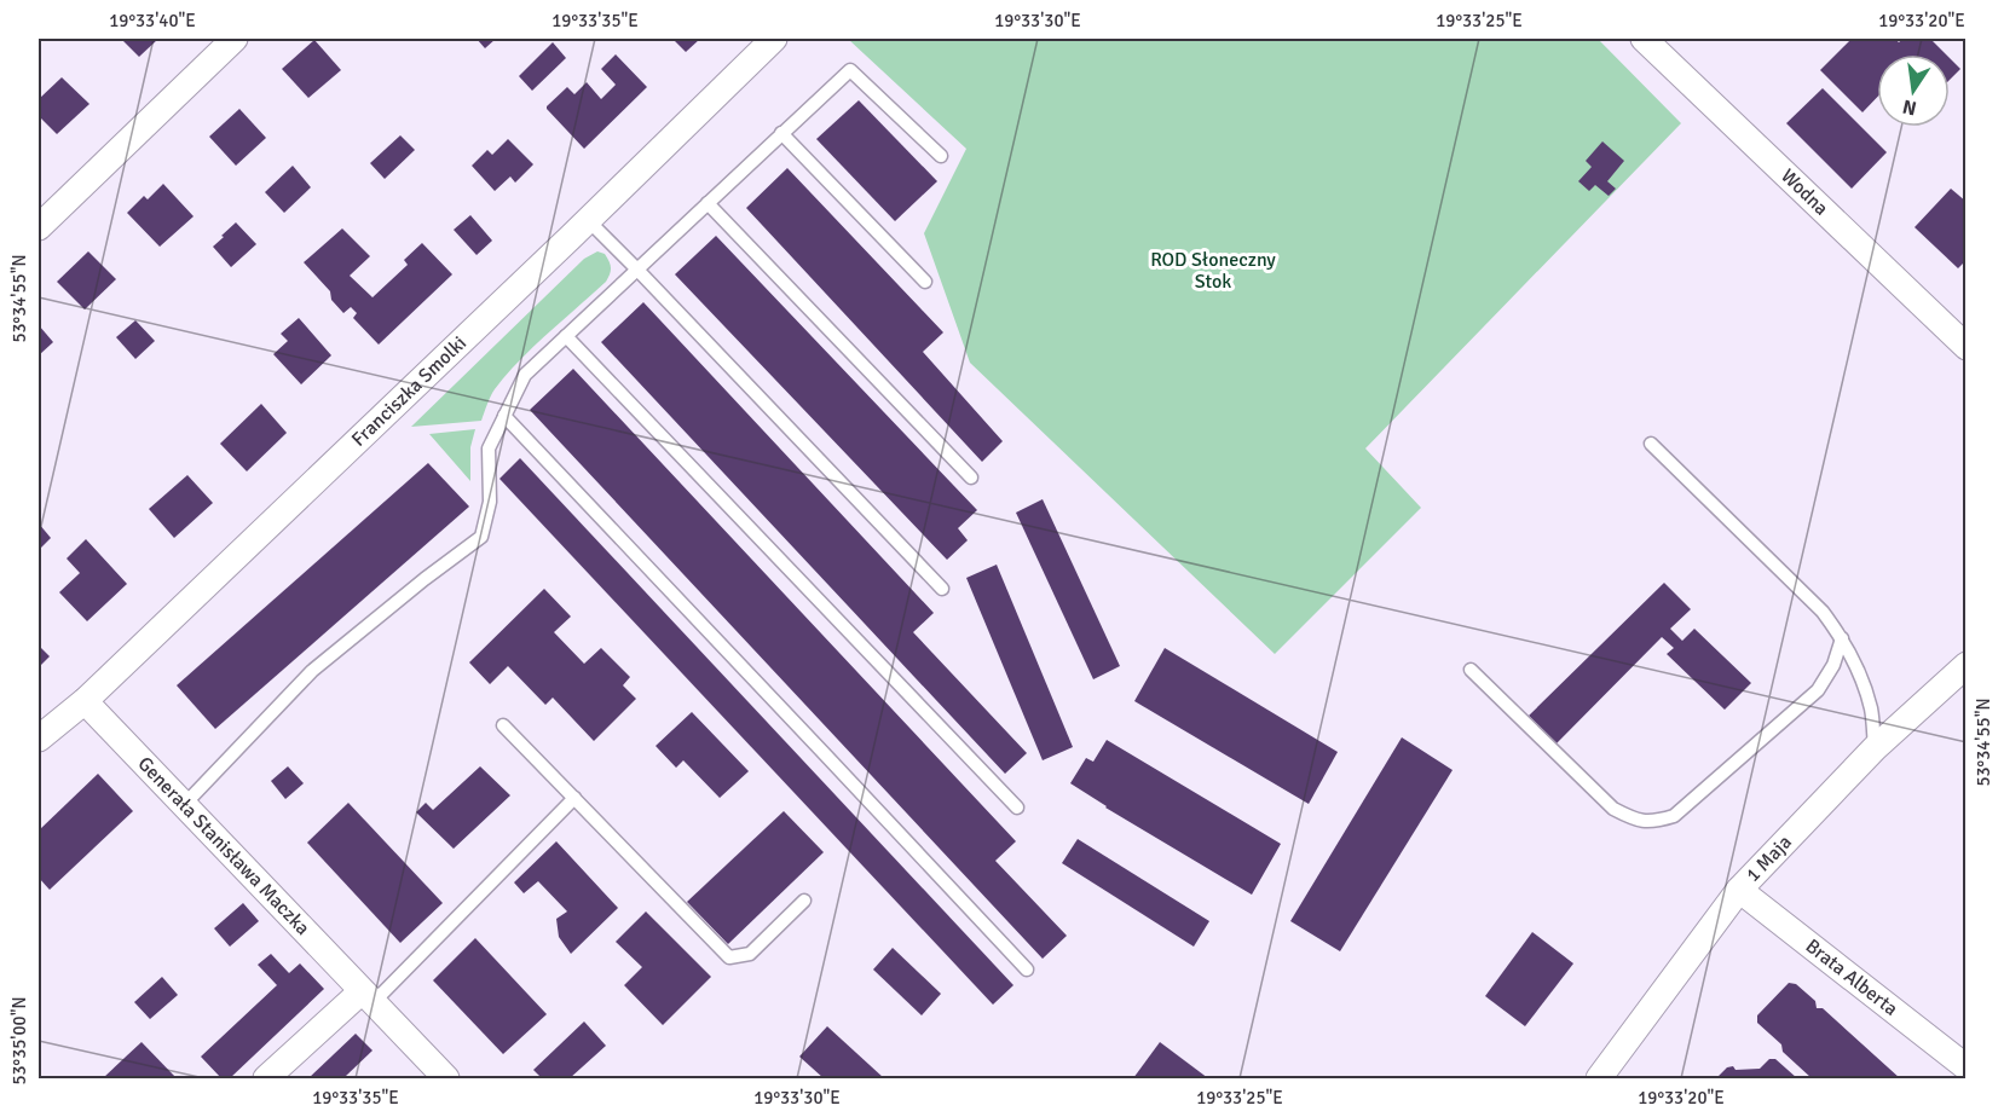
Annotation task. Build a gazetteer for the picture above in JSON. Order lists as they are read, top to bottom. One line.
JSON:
{"streets":{"street":["Wodna","Franciszka Smolki","Generała Stanisława Maczka","1 Maja","Brata Alberta"]},"crossings":[["Franciszka Smolki","Generała Stanisława Maczka"],["1 Maja","Brata Alberta"]],"parks":["ROD Słoneczny Stok"],"north":"bottom","coordinates":["19°33'40\"E","19°33'35\"E","19°33'30\"E","19°33'25\"E","19°33'20\"E","53°34'55\"N","53°35'00\"N"]}
